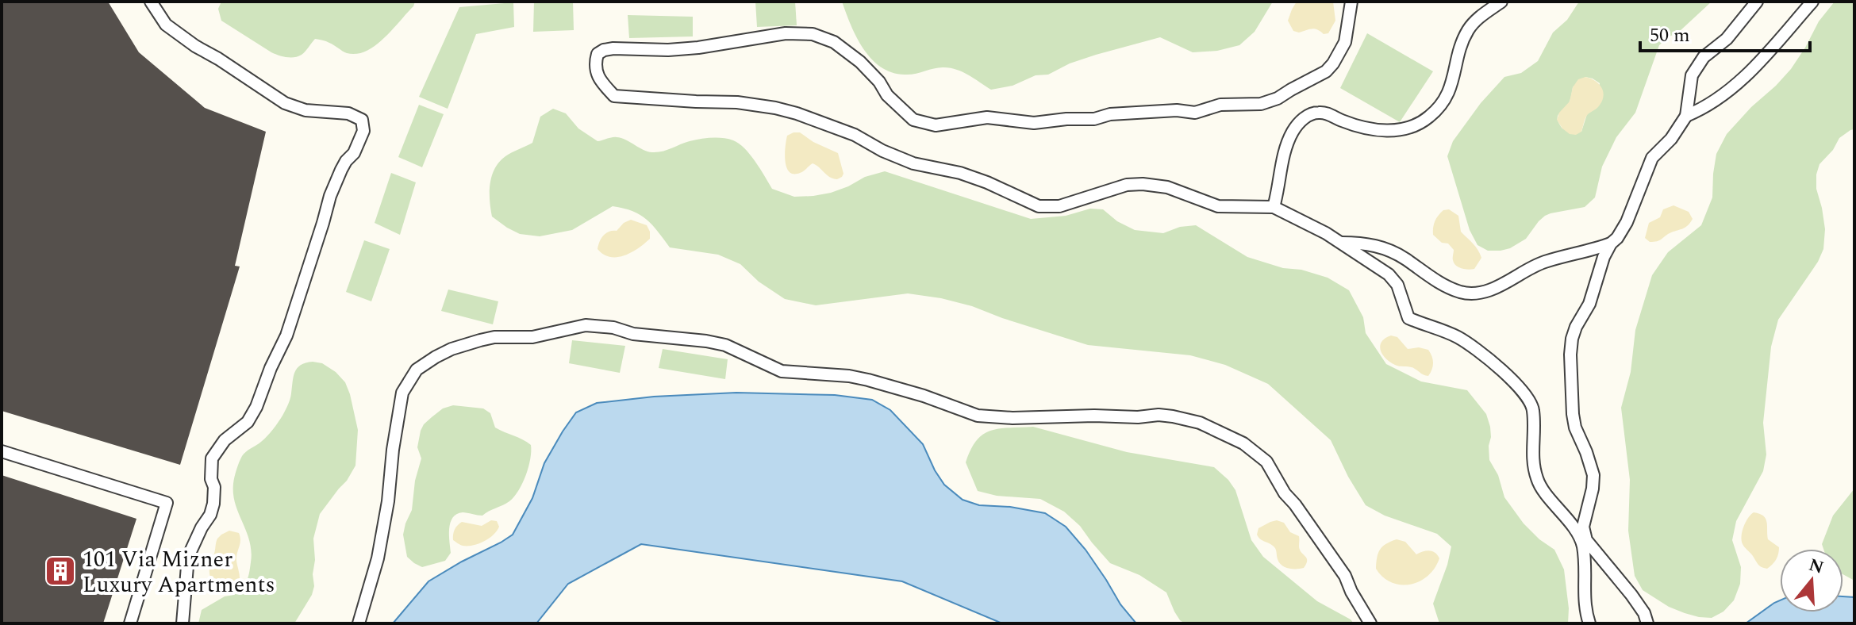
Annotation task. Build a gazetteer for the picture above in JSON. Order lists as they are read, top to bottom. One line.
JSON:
{"places":{"building":["101 Via Mizner Luxury Apartments"]},"scale_bar":"50 m","north":"top"}
